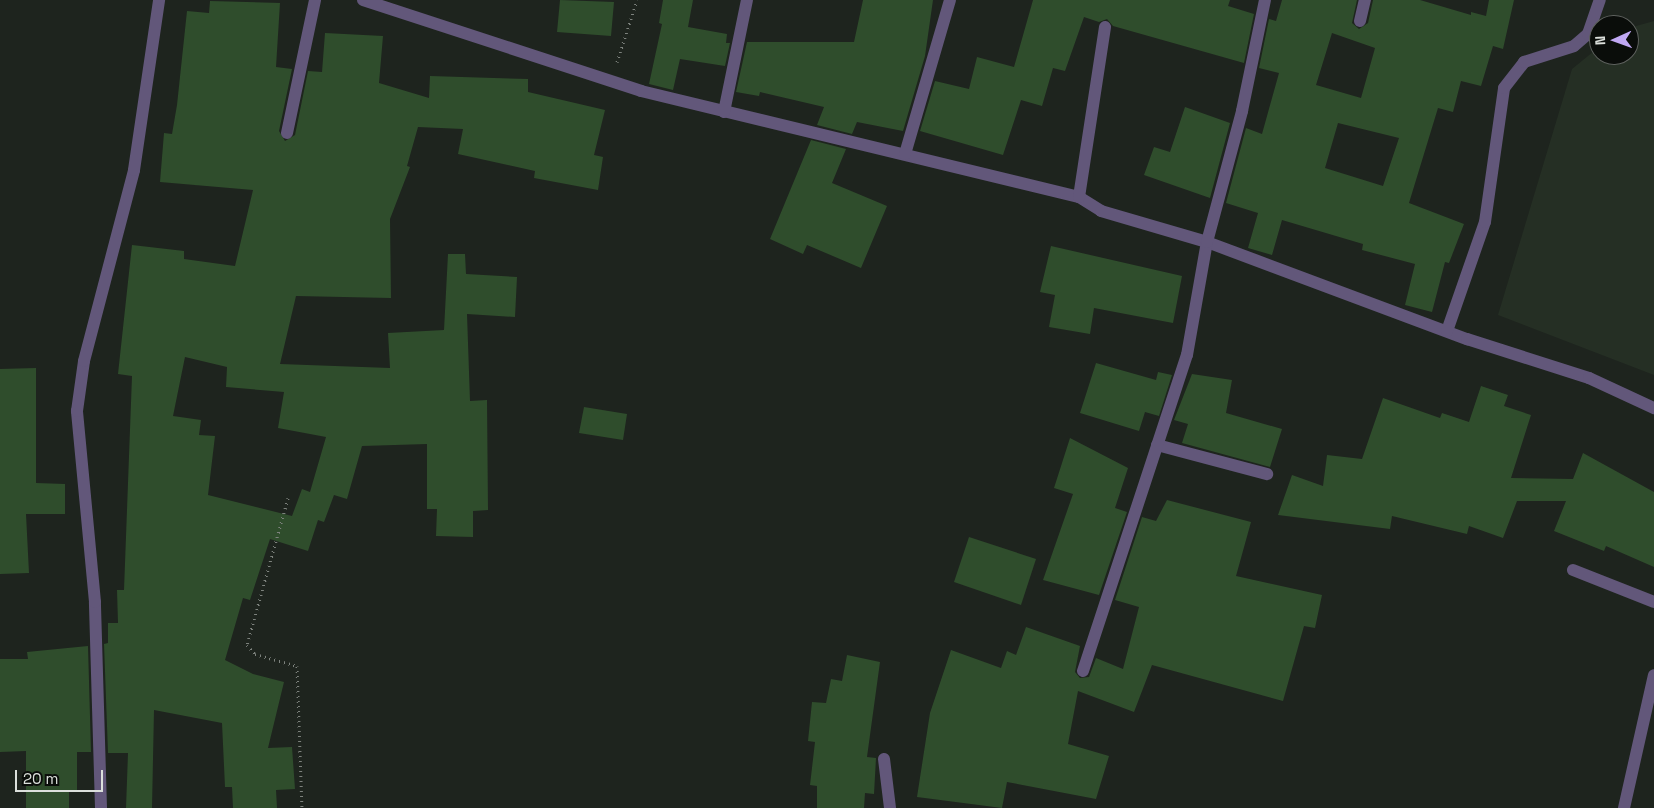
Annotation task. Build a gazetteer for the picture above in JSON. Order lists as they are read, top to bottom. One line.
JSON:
{"scale_bar":"20 m","north":"left"}
